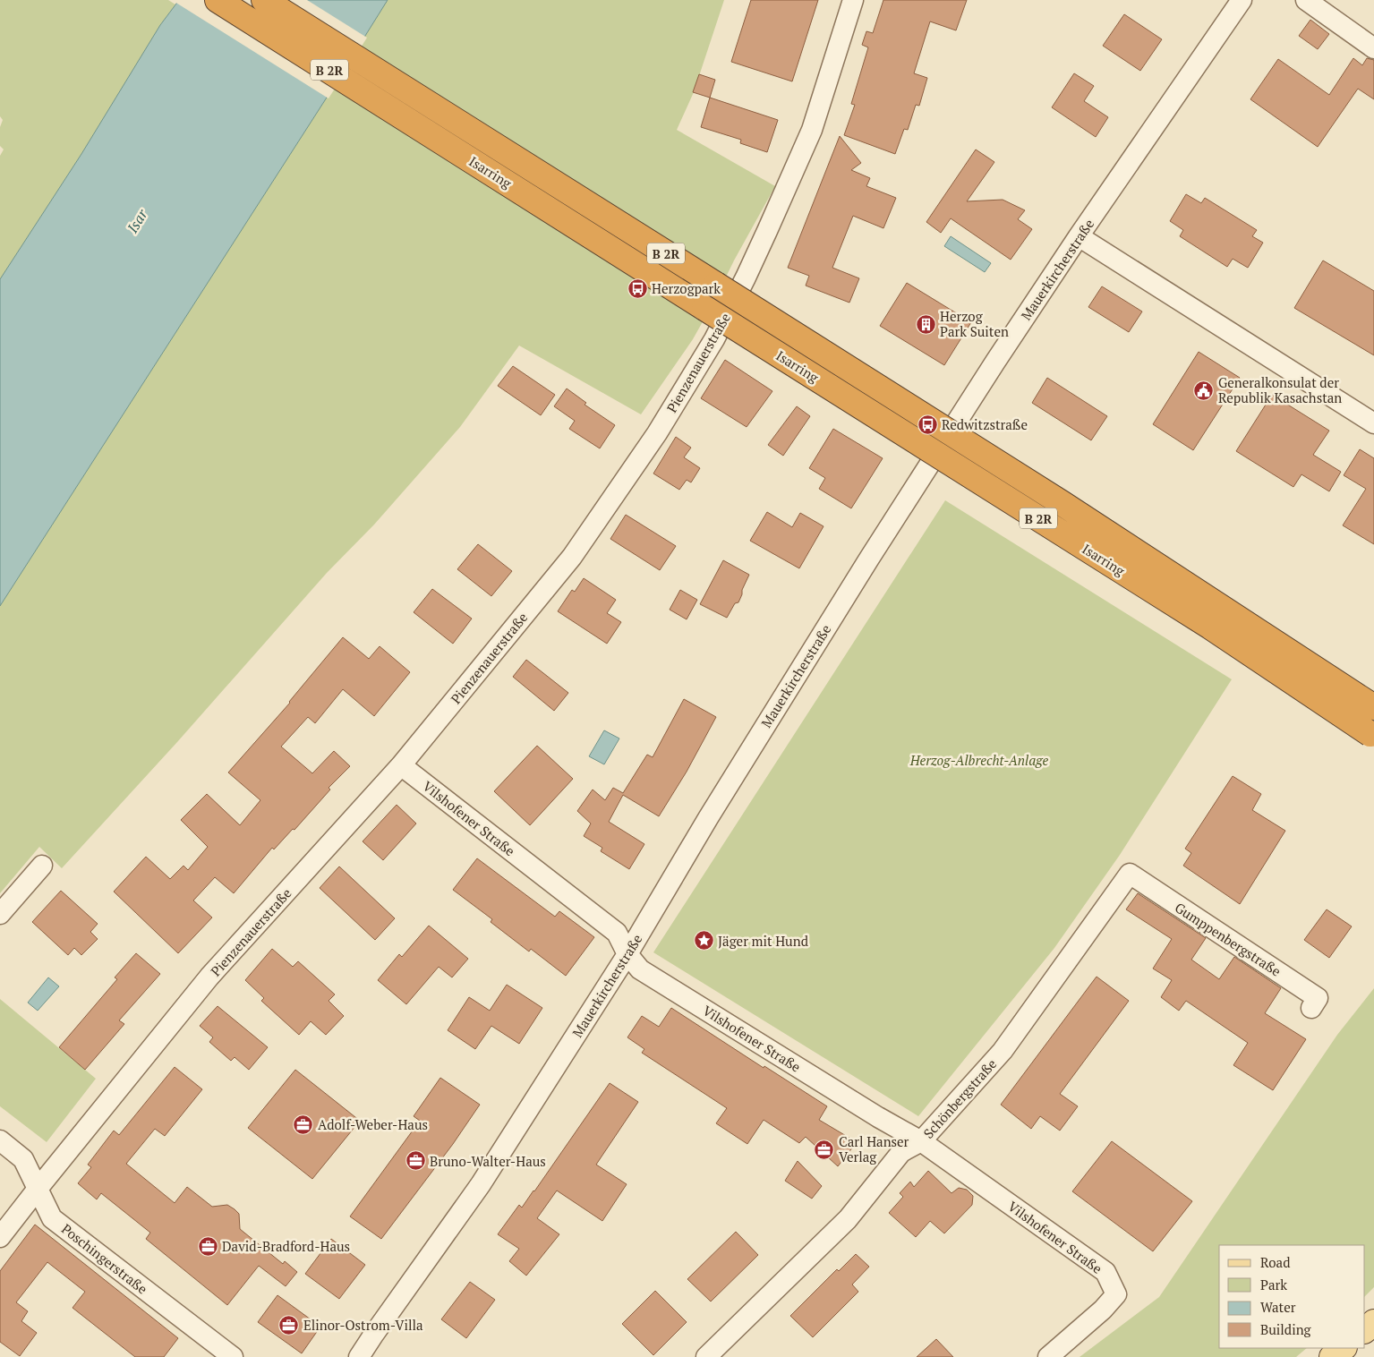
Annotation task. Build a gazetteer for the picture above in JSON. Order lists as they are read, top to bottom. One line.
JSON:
{"streets":{"highway":["B 2R","Isarring"],"street":["Mauerkircherstraße","Pienzenauerstraße","Vilshofener Straße","Gumppenbergstraße","Schönbergstraße","Poschingerstraße"]},"crossings":[["Mauerkircherstraße","Vilshofener Straße"],["Pienzenauerstraße","Vilshofener Straße"],["Pienzenauerstraße","Poschingerstraße"],["Vilshofener Straße","Schönbergstraße"],["Gumppenbergstraße","Schönbergstraße"]],"water":["Isar"],"parks":["Herzog-Albrecht-Anlage"],"places":{"bus stop":["Herzogpark","Redwitzstraße"],"building":["Herzog Park Suiten"],"public building":["Generalkonsulat der Republik Kasachstan"],"place":["Jäger mit Hund"],"office":["Adolf-Weber-Haus","Carl Hanser Verlag","Bruno-Walter-Haus","David-Bradford-Haus","Elinor-Ostrom-Villa"]},"legend":["Road","Park","Water","Building"]}
